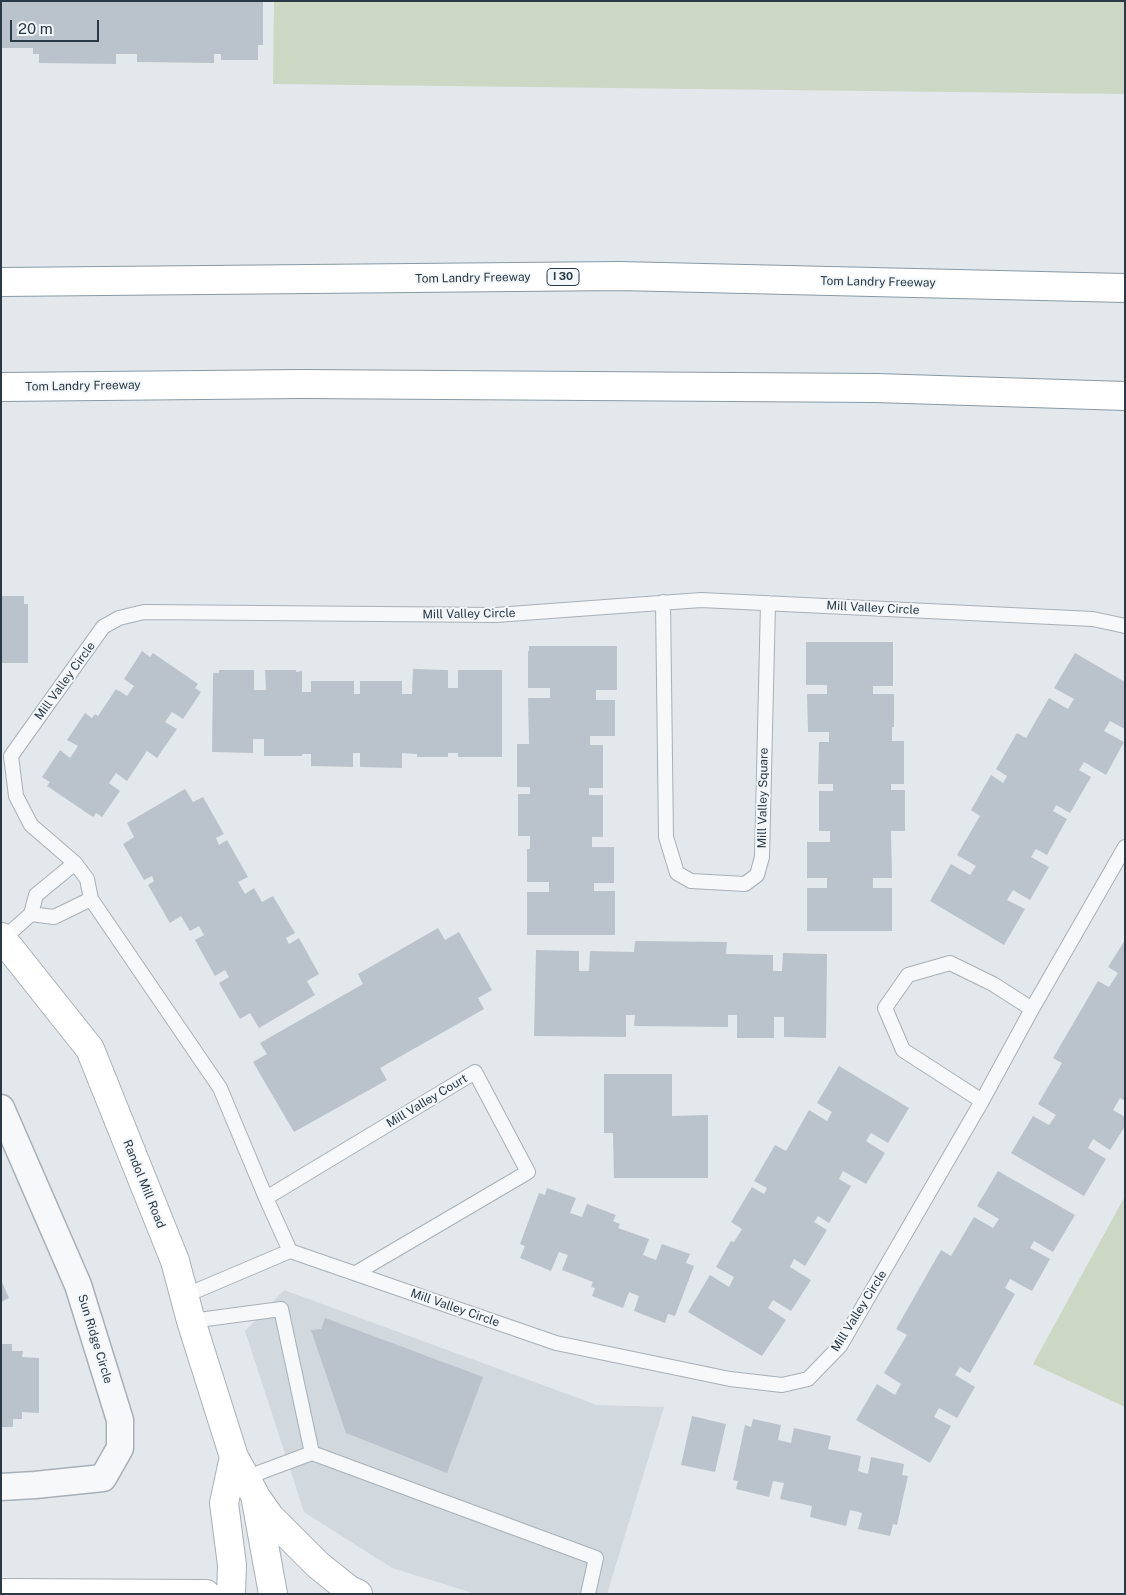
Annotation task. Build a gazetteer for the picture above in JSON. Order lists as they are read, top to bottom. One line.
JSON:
{"streets":{"main road":["I 30","Tom Landry Freeway","Randol Mill Road"],"street":["Sun Ridge Circle"],"lane":["Mill Valley Circle","Mill Valley Square","Mill Valley Court"]},"crossings":[["Mill Valley Circle","Mill Valley Square"],["Mill Valley Circle","Mill Valley Court"]],"scale_bar":"20 m"}
